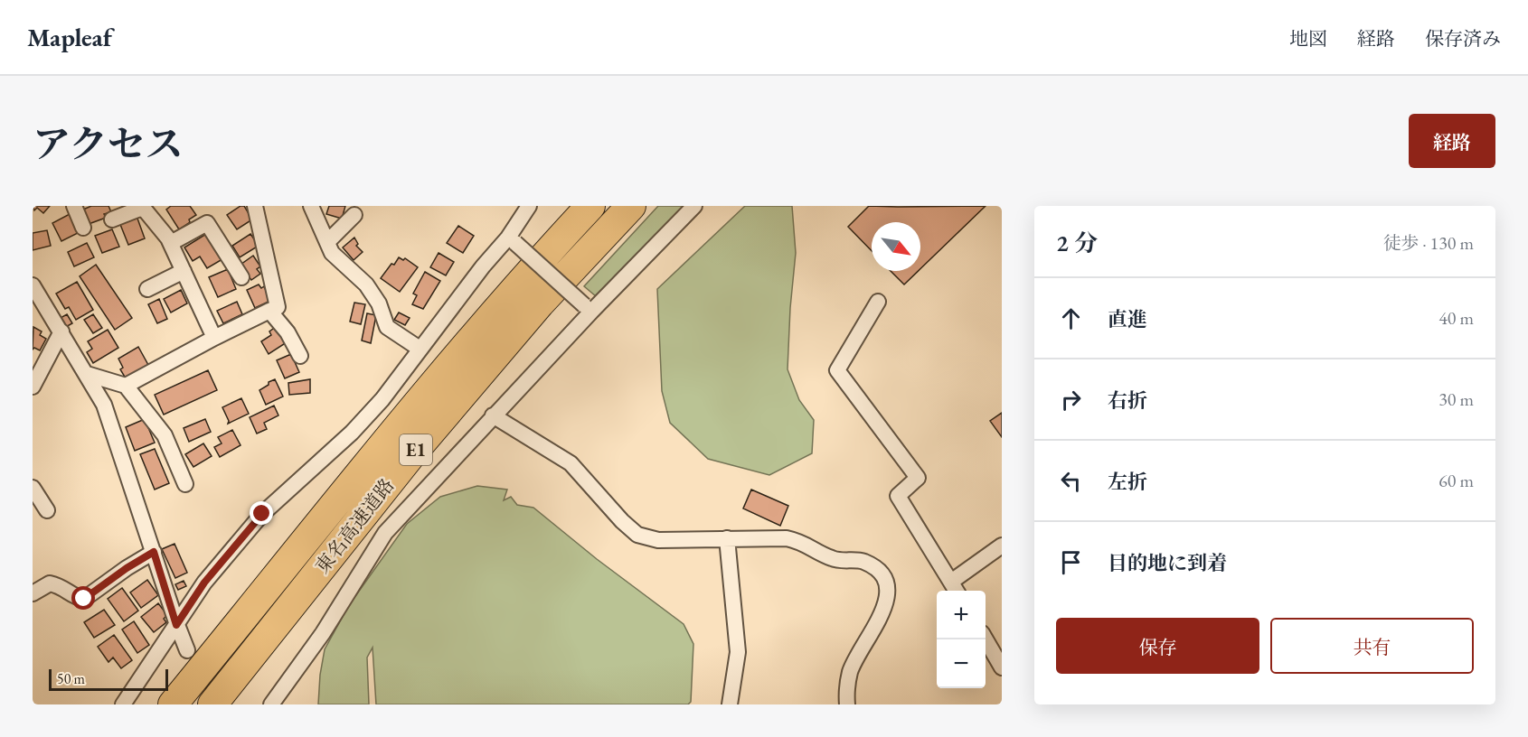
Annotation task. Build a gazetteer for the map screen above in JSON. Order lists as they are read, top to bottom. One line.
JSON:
{"streets":{"highway":["E1","東名高速道路"]},"scale_bar":"50 m","north":"bottom right","page":{"header":"Mapleaf","nav":["地図","経路","保存済み"],"title":"アクセス","buttons":["経路",["保存","共有"]],"heading":["2 分","徒歩 · 130 m"],"list":[["直進","40 m"],["右折","30 m"],["左折","60 m"],"目的地に到着"],"map_buttons":["+","−"],"scale":"50 m"}}
